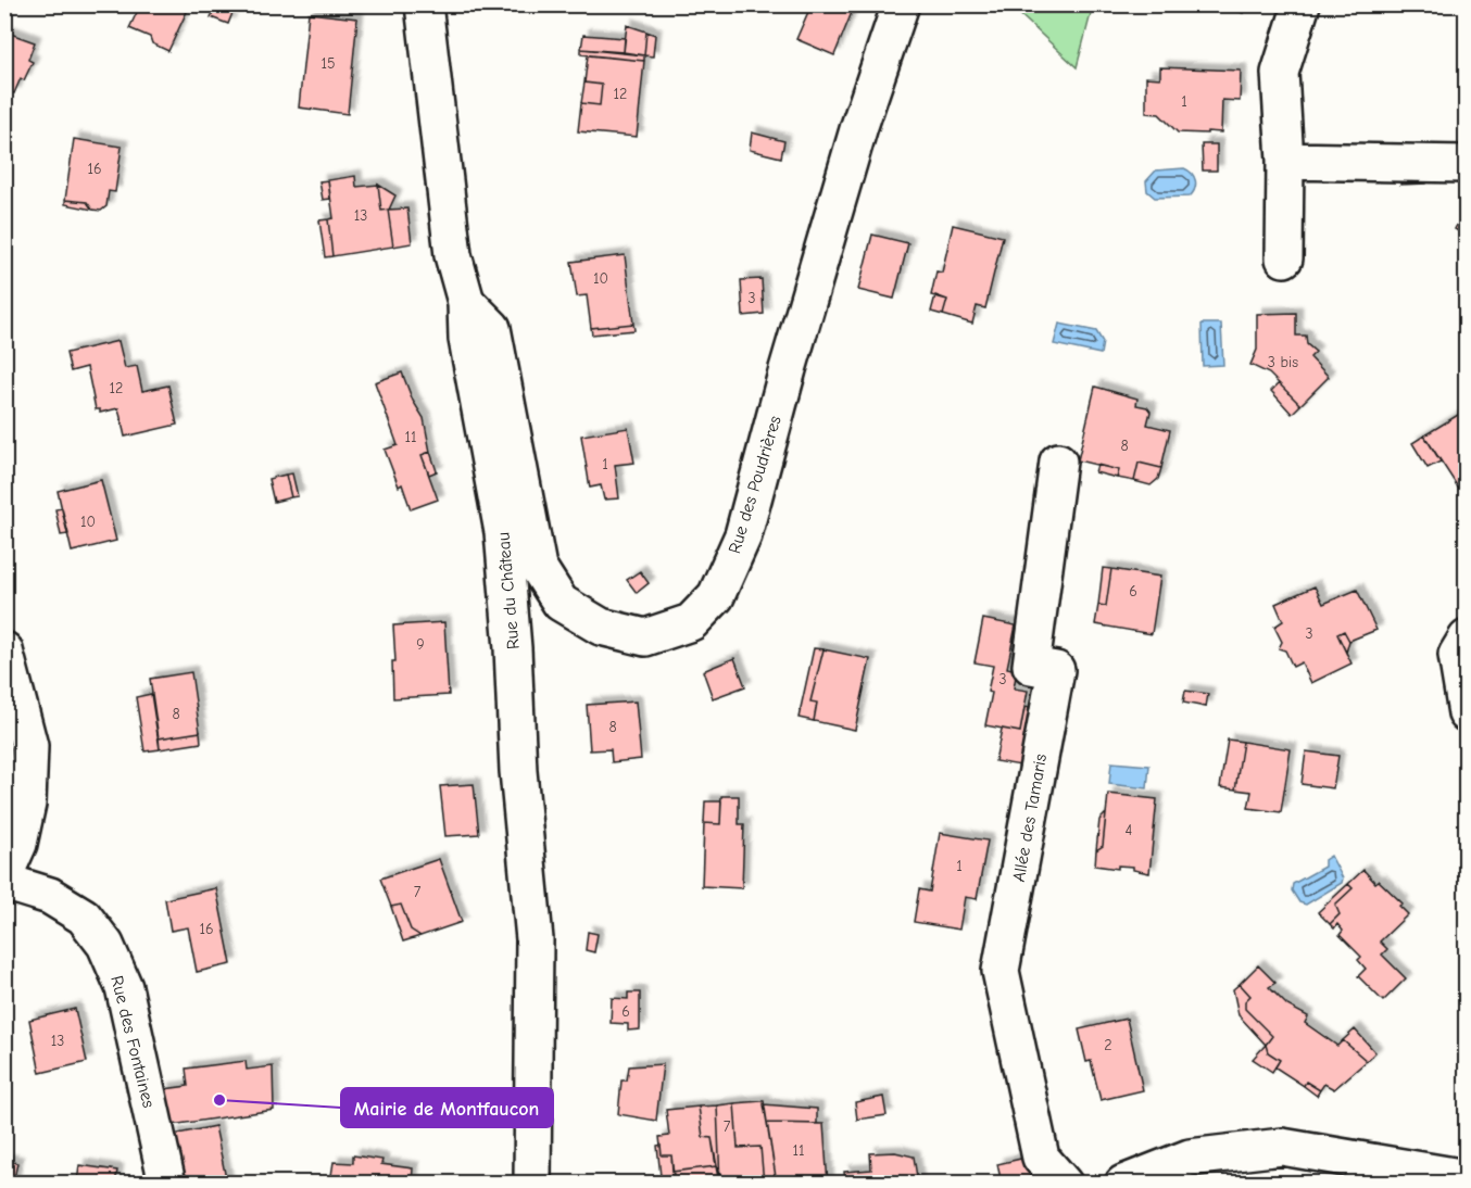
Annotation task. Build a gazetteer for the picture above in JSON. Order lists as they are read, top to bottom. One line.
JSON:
{"streets":{"street":["Rue des Poudrières","Rue du Château","Allée des Tamaris","Rue des Fontaines"]},"crossings":[["Rue des Poudrières","Rue du Château"]],"places":["Mairie de Montfaucon"],"house_numbers":["15","12","1","16","13","10","3","3 bis","12","11","8","1","10","6","3","9","3","8","8","4","1","7","16","6","13","2","7","11"]}
